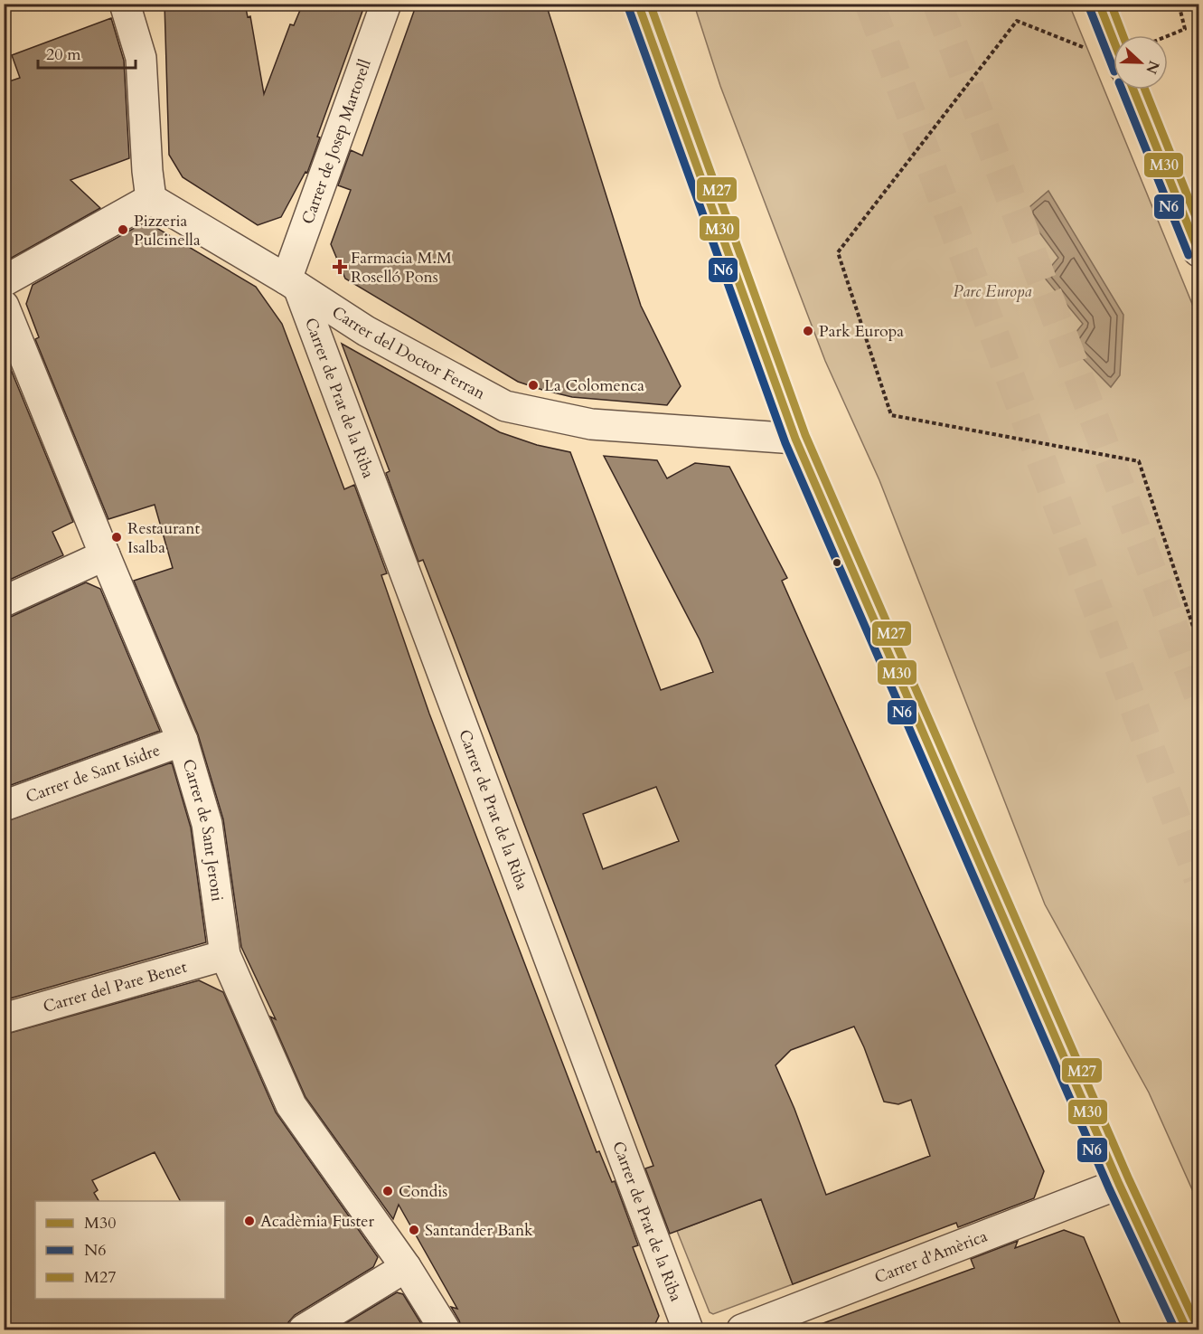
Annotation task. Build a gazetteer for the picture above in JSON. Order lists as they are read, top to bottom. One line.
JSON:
{"streets":{"street":["Carrer de Josep Martorell","Carrer del Doctor Ferran","Carrer de Prat de la Riba","Carrer de Sant Isidre","Carrer de Sant Jeroni","Carrer del Pare Benet","Carrer d'Amèrica"]},"crossings":[["Carrer de Josep Martorell","Carrer del Doctor Ferran"],["Carrer de Josep Martorell","Carrer de Prat de la Riba"],["Carrer del Doctor Ferran","Carrer de Prat de la Riba"],["Carrer de Sant Isidre","Carrer de Sant Jeroni"],["Carrer de Sant Jeroni","Carrer del Pare Benet"]],"parks":["Parc Europa"],"places":{"other":["Pizzeria Pulcinella","Park Europa","La Colomenca","Restaurant Isalba","Condis","Acadèmia Fuster","Santander Bank"],"health":["Farmacia M.M Roselló Pons"]},"lines":["transit line M30","transit line M27","transit line N6"],"legend":["M30","N6","M27"],"scale_bar":"20 m","north":"right"}
